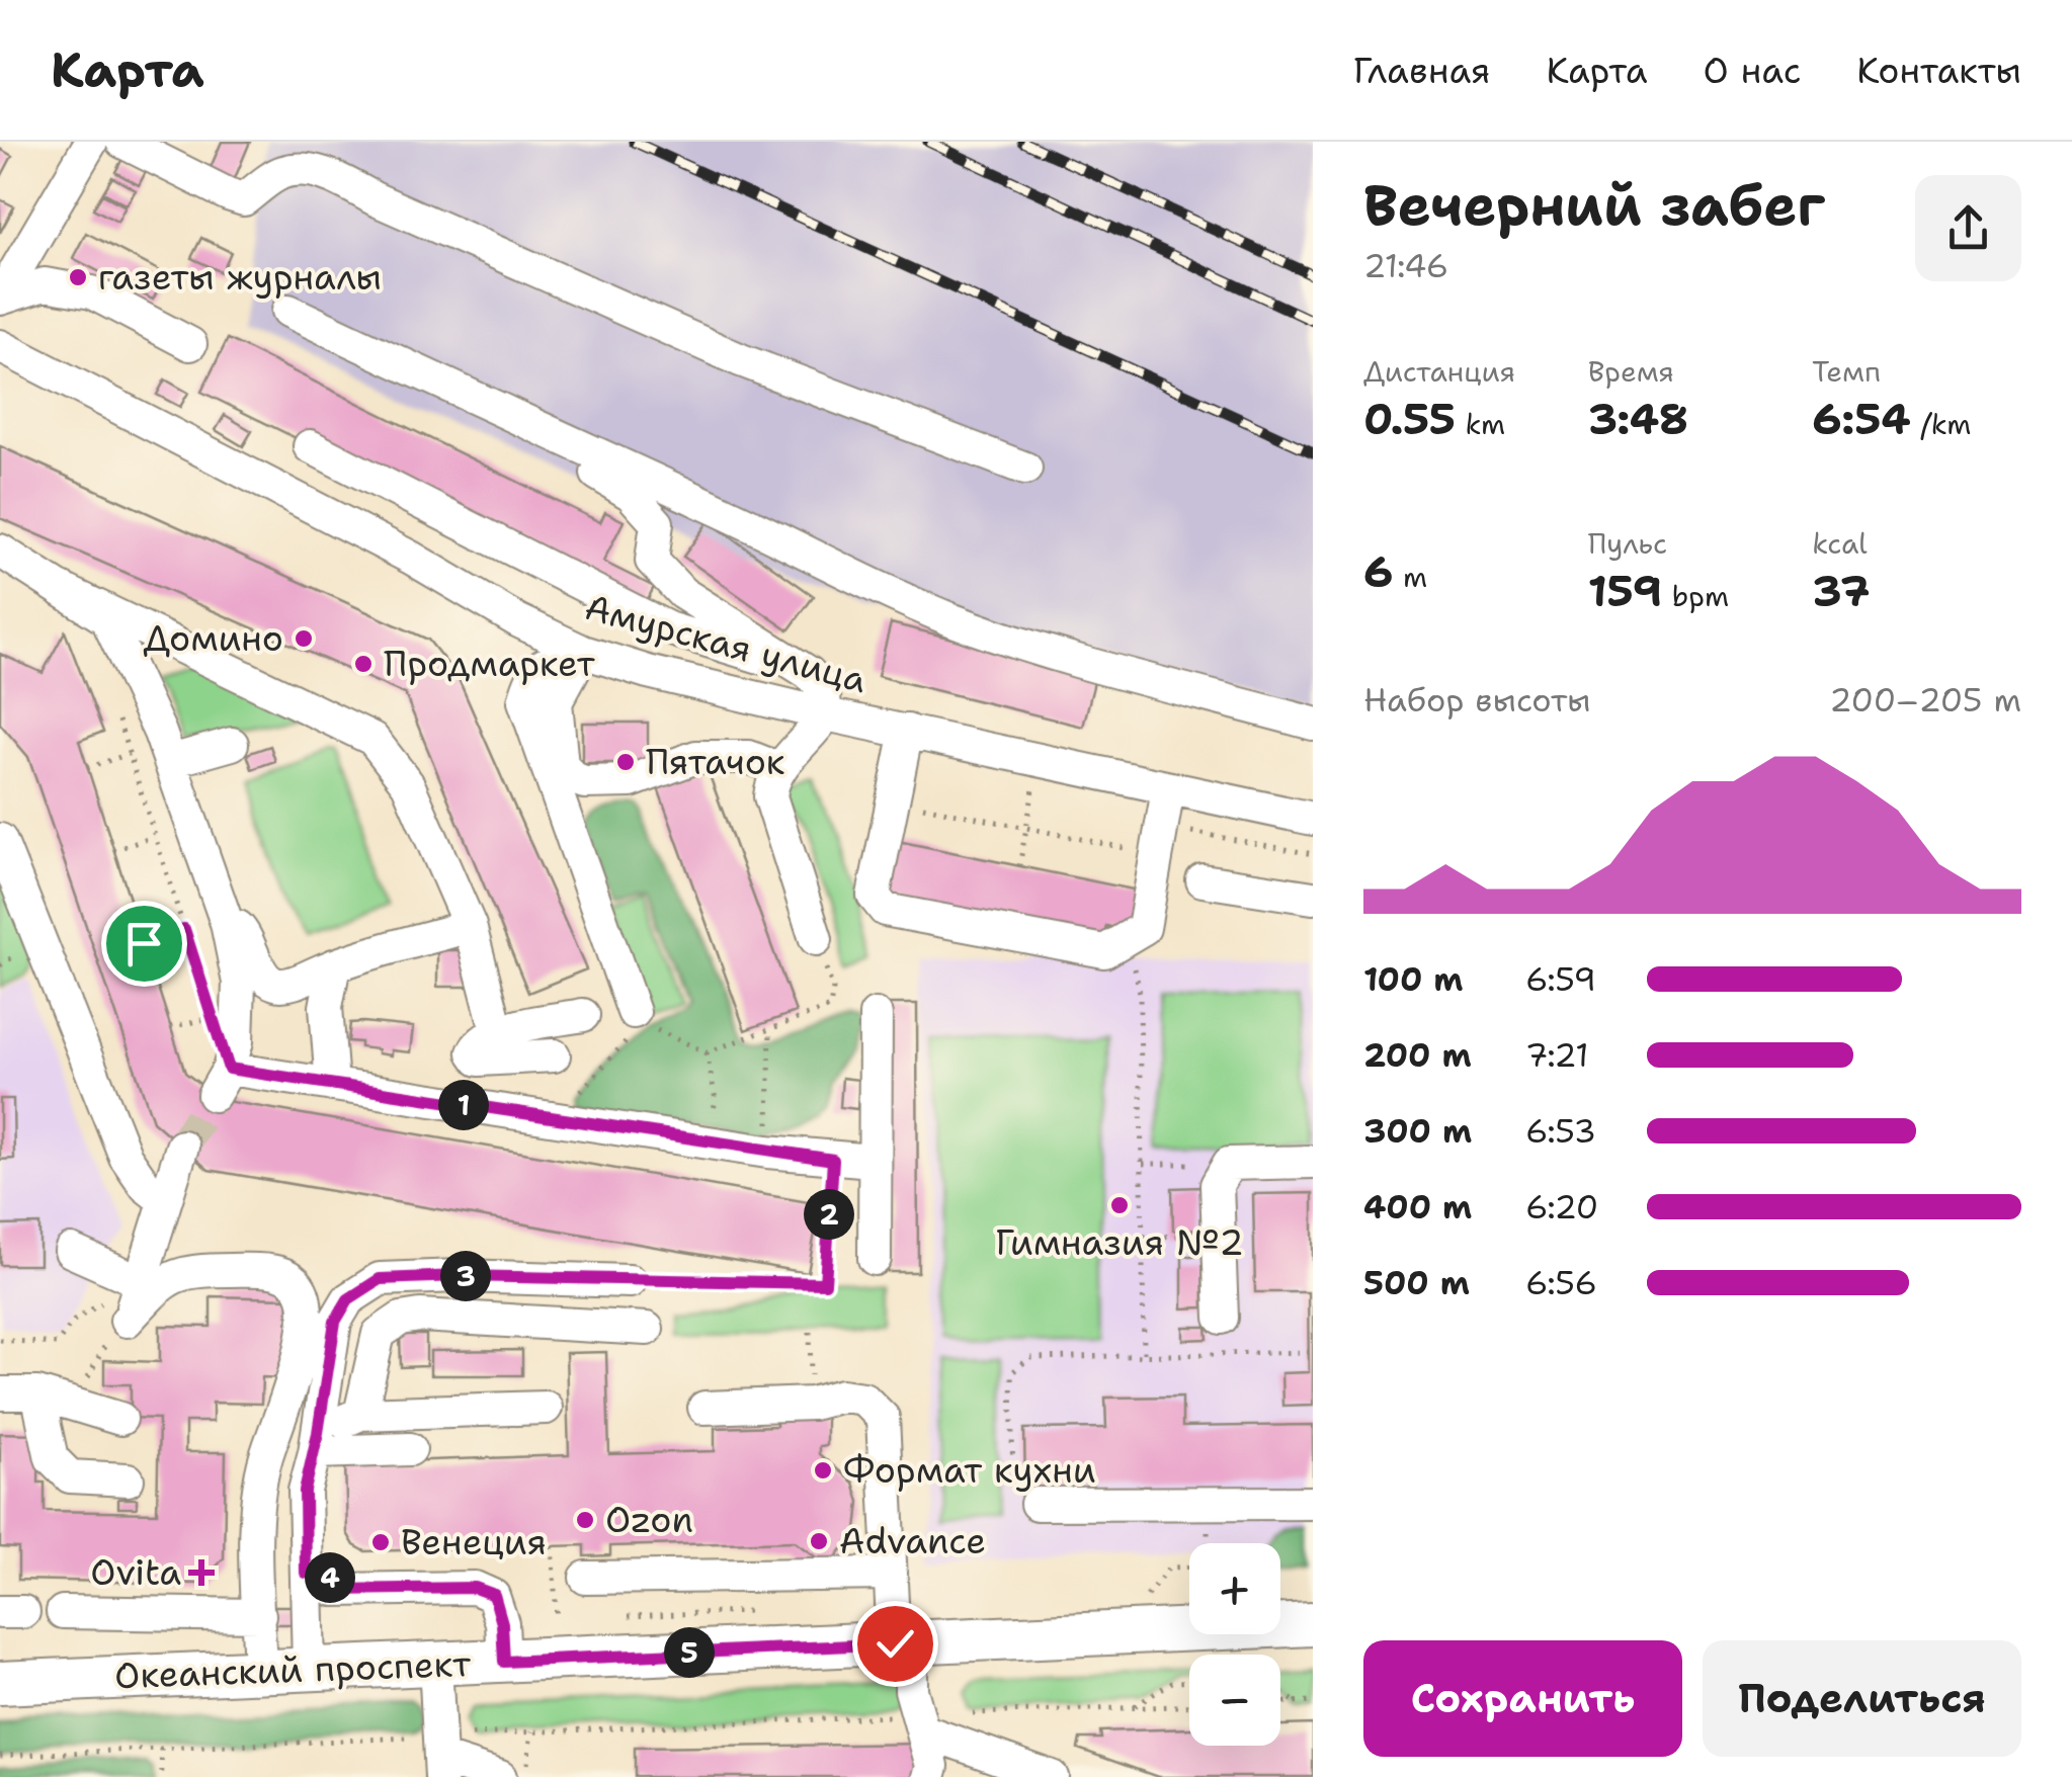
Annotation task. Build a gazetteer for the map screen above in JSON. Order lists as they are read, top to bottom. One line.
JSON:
{"streets":{"main road":["Океанский проспект"],"street":["Амурская улица"]},"places":{"other":["газеты журналы","Домино","Продмаркет","Пятачок","Гимназия №2","Формат кухни","Ozon","Advance","Венеция"],"health":["Ovita"]},"page":{"header":"Карта","nav":["Главная","Карта","О нас","Контакты"],"heading":["Вечерний забег","21:46"],"stats":[["Дистанция","0.55 km"],["Время","3:48"],["Темп","6:54 /km"],["6 m"],["Пульс","159 bpm"],["kcal","37"]],"chart":["Набор высоты","200–205 m"],"list":[{"name":"100 m","note":"6:59"},{"name":"200 m","note":"7:21"},{"name":"300 m","note":"6:53"},{"name":"400 m","note":"6:20"},{"name":"500 m","note":"6:56"}],"pins":["1","2","3","4","5"],"map_buttons":["+","−"],"buttons":["Сохранить","Поделиться"]}}
